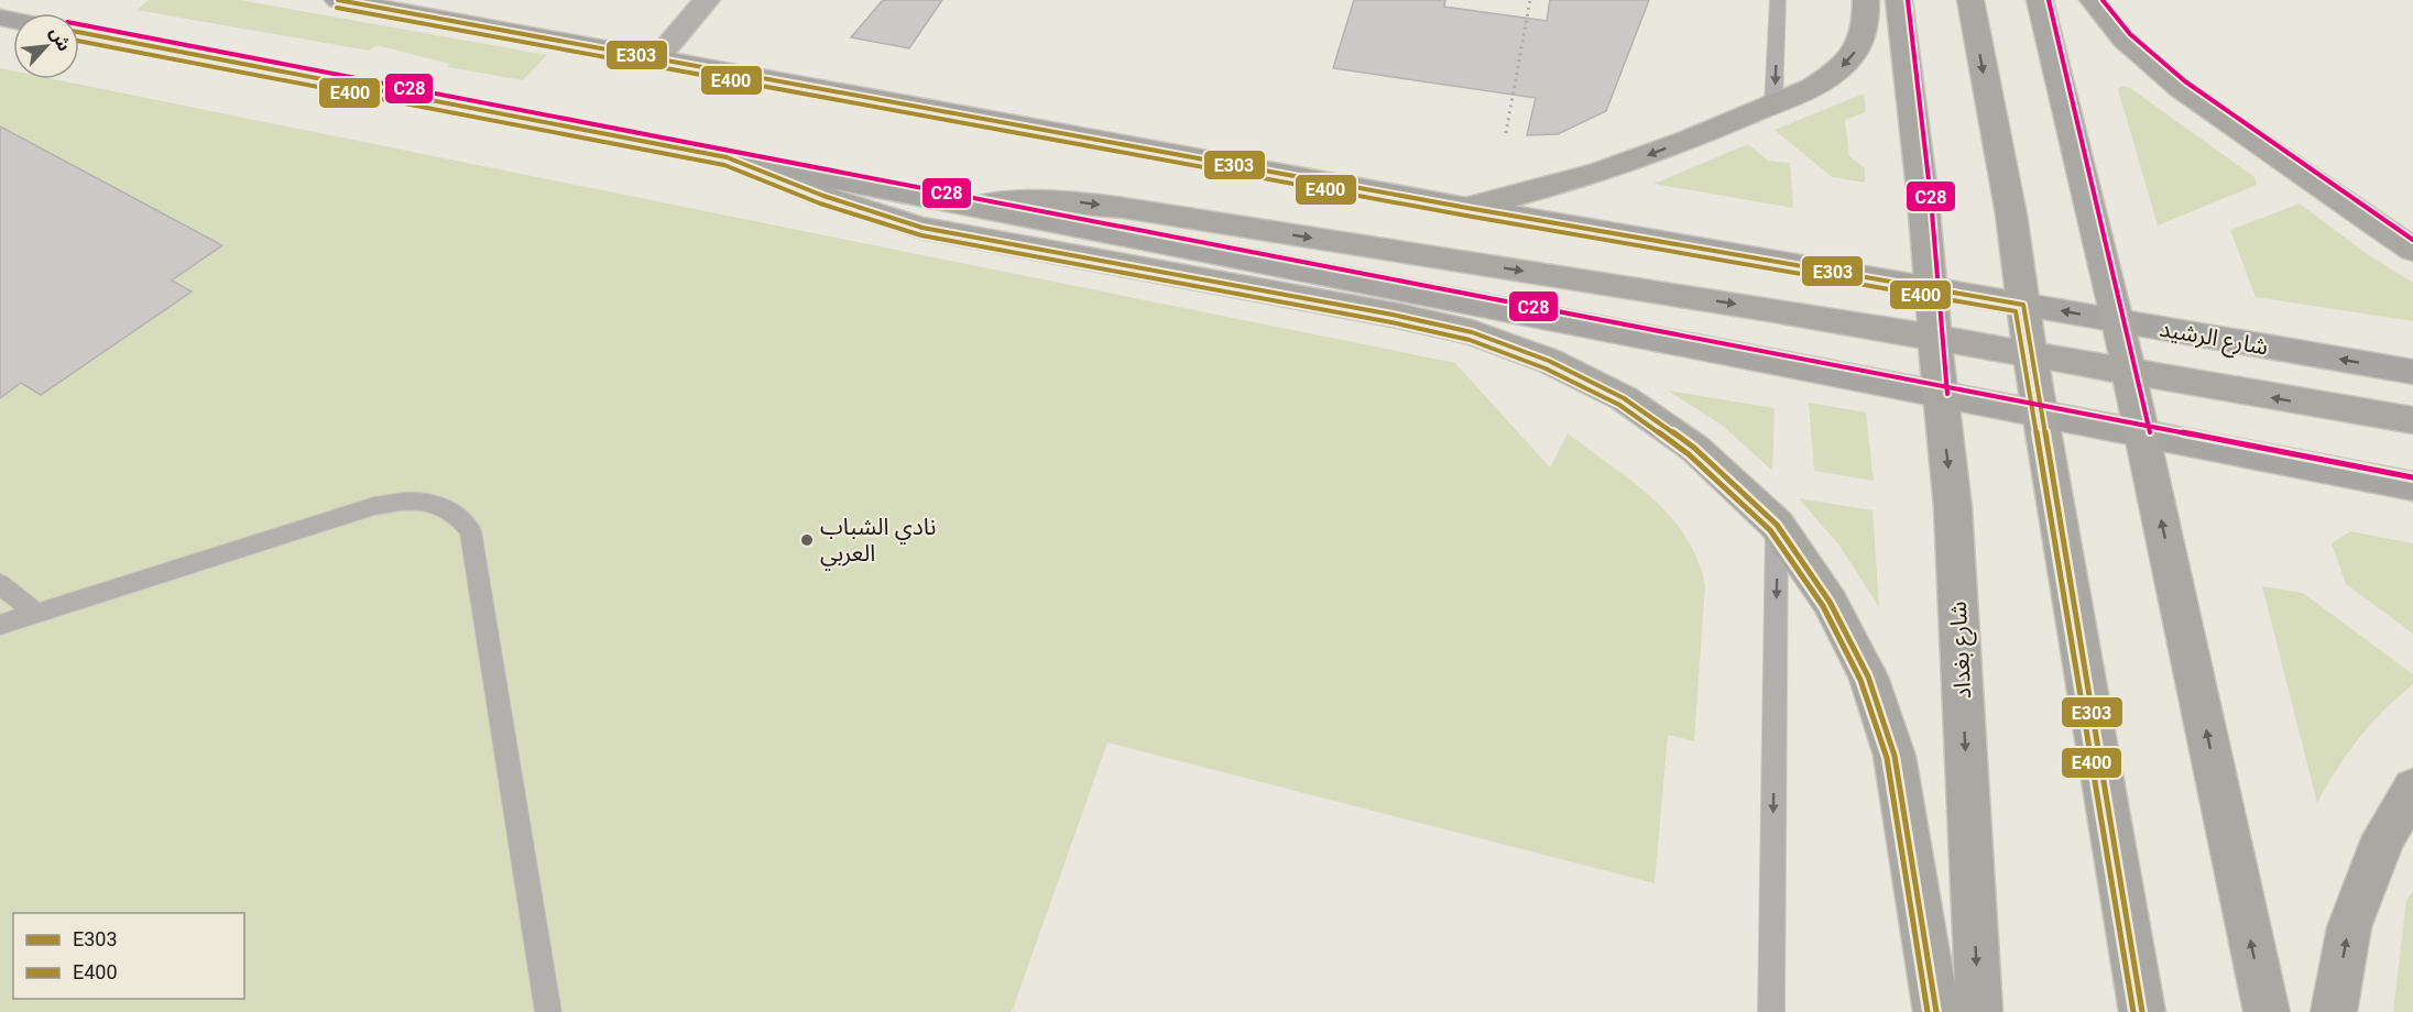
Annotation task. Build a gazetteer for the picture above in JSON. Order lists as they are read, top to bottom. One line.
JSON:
{"streets":{"main road":["شارع الرشيد","شارع بغداد"]},"crossings":[["شارع الرشيد","شارع بغداد"]],"places":["نادي الشباب العربي"],"lines":["transit line E303","transit line C28","transit line E400"],"legend":["E303","E400"],"north":"top right"}
